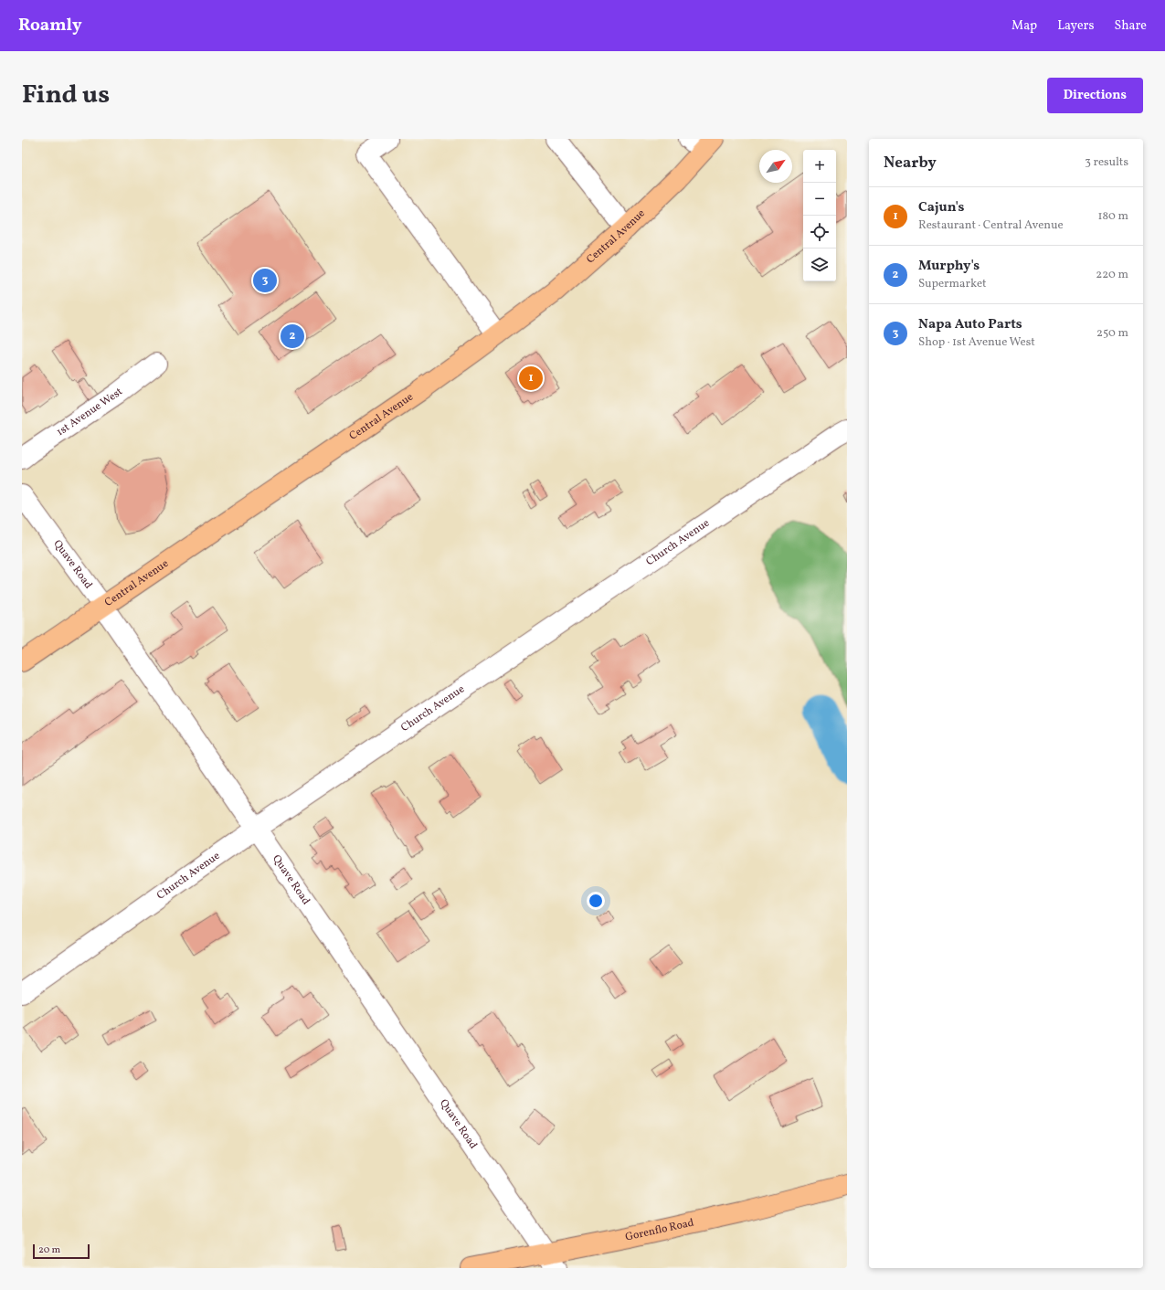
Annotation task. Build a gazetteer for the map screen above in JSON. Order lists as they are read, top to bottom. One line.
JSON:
{"streets":{"main road":["Central Avenue","Gorenflo Road"],"street":["1st Avenue West","Church Avenue","Quave Road"]},"crossings":[["Central Avenue","Quave Road"],["Church Avenue","Quave Road"],["Quave Road","Gorenflo Road"]],"scale_bar":"20 m","north":"top right","page":{"header":"Roamly","nav":["Map","Layers","Share"],"title":"Find us","buttons":"Directions","heading":["Nearby","3 results"],"map_buttons":["+","−"],"list":[{"mark":"1","name":"Cajun's","note":"Restaurant · Central Avenue","value":"180 m"},{"mark":"2","name":"Murphy's","note":"Supermarket","value":"220 m"},{"mark":"3","name":"Napa Auto Parts","note":"Shop · 1st Avenue West","value":"250 m"}],"pins":["3","2","1"],"scale":"20 m"}}
